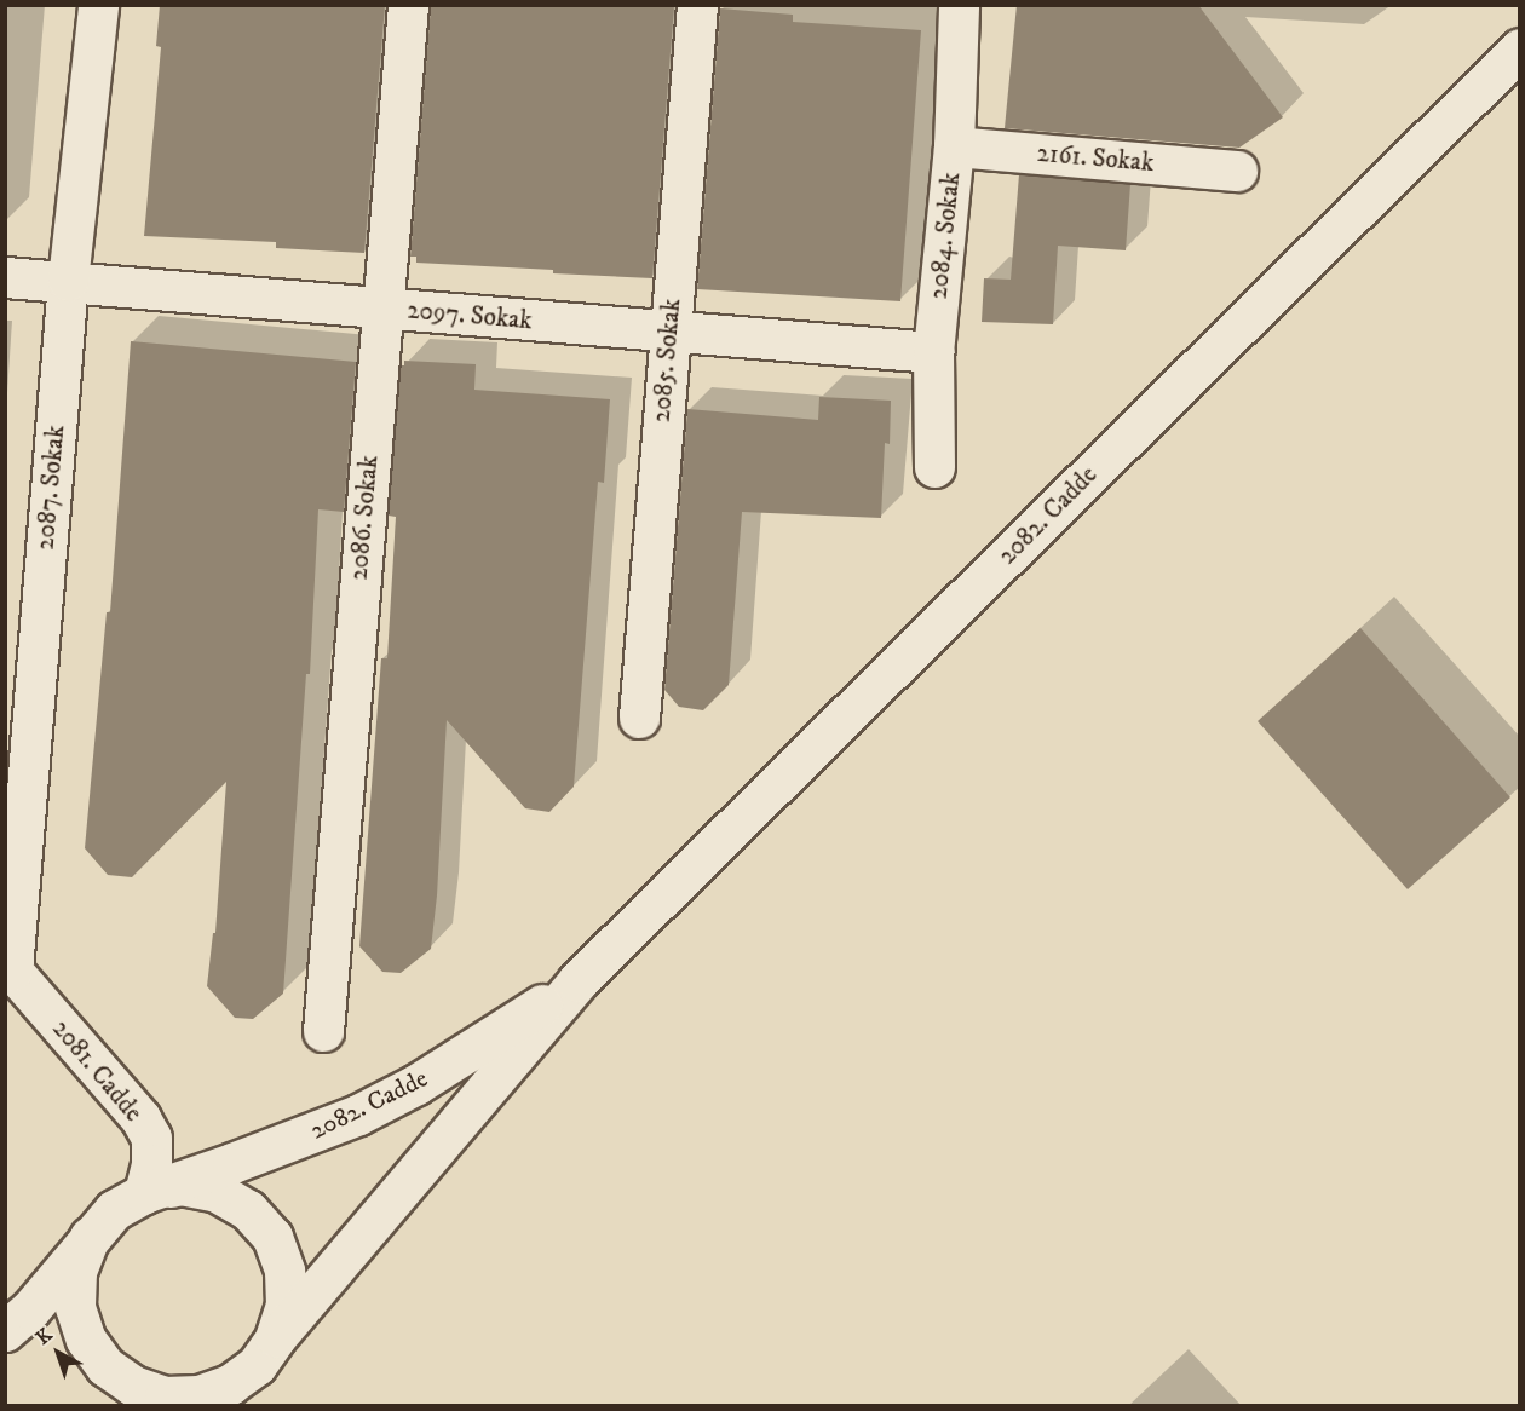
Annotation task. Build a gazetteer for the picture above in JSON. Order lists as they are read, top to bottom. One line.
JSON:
{"streets":{"street":["2161. Sokak","2084. Sokak","2097. Sokak","2085. Sokak","2087. Sokak","2082. Cadde","2086. Sokak","2081. Cadde"]},"crossings":[["2161. Sokak","2084. Sokak"],["2084. Sokak","2097. Sokak"],["2097. Sokak","2085. Sokak"],["2097. Sokak","2087. Sokak"],["2097. Sokak","2086. Sokak"],["2087. Sokak","2081. Cadde"],["2082. Cadde","2081. Cadde"]],"north":"top left"}
